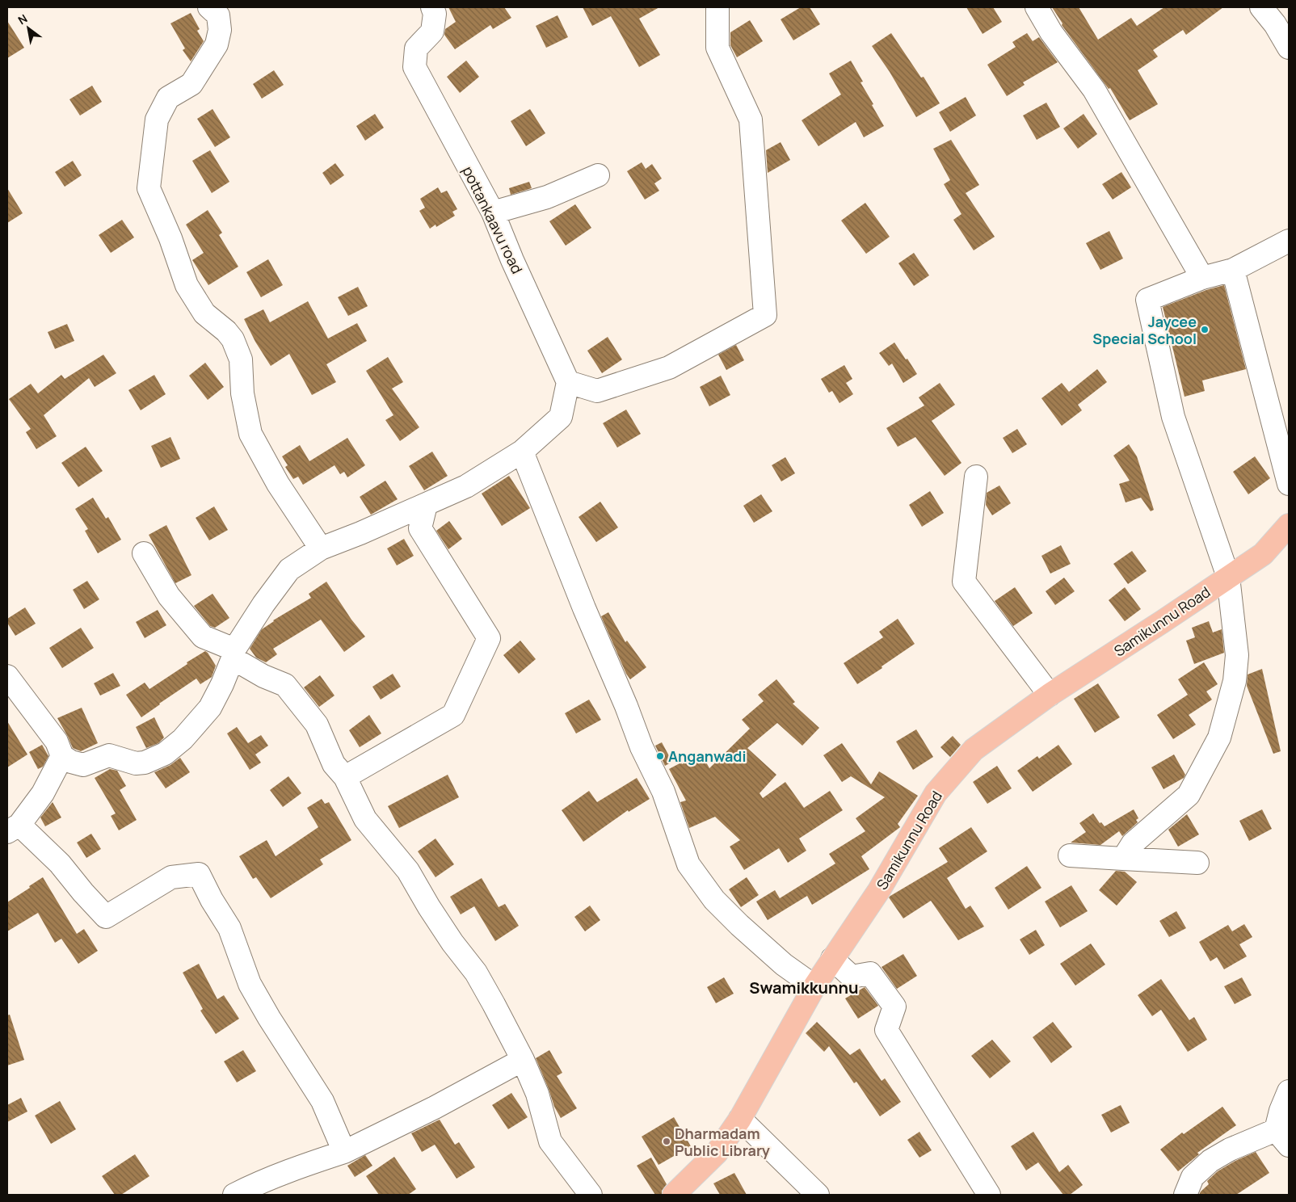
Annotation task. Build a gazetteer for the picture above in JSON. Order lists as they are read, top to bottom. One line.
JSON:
{"streets":{"main road":["Samikunnu Road"],"street":["pottankaavu road"]},"districts":["Swamikkunnu"],"places":["Jaycee Special School","Anganwadi","Dharmadam Public Library"],"north":"top left"}
